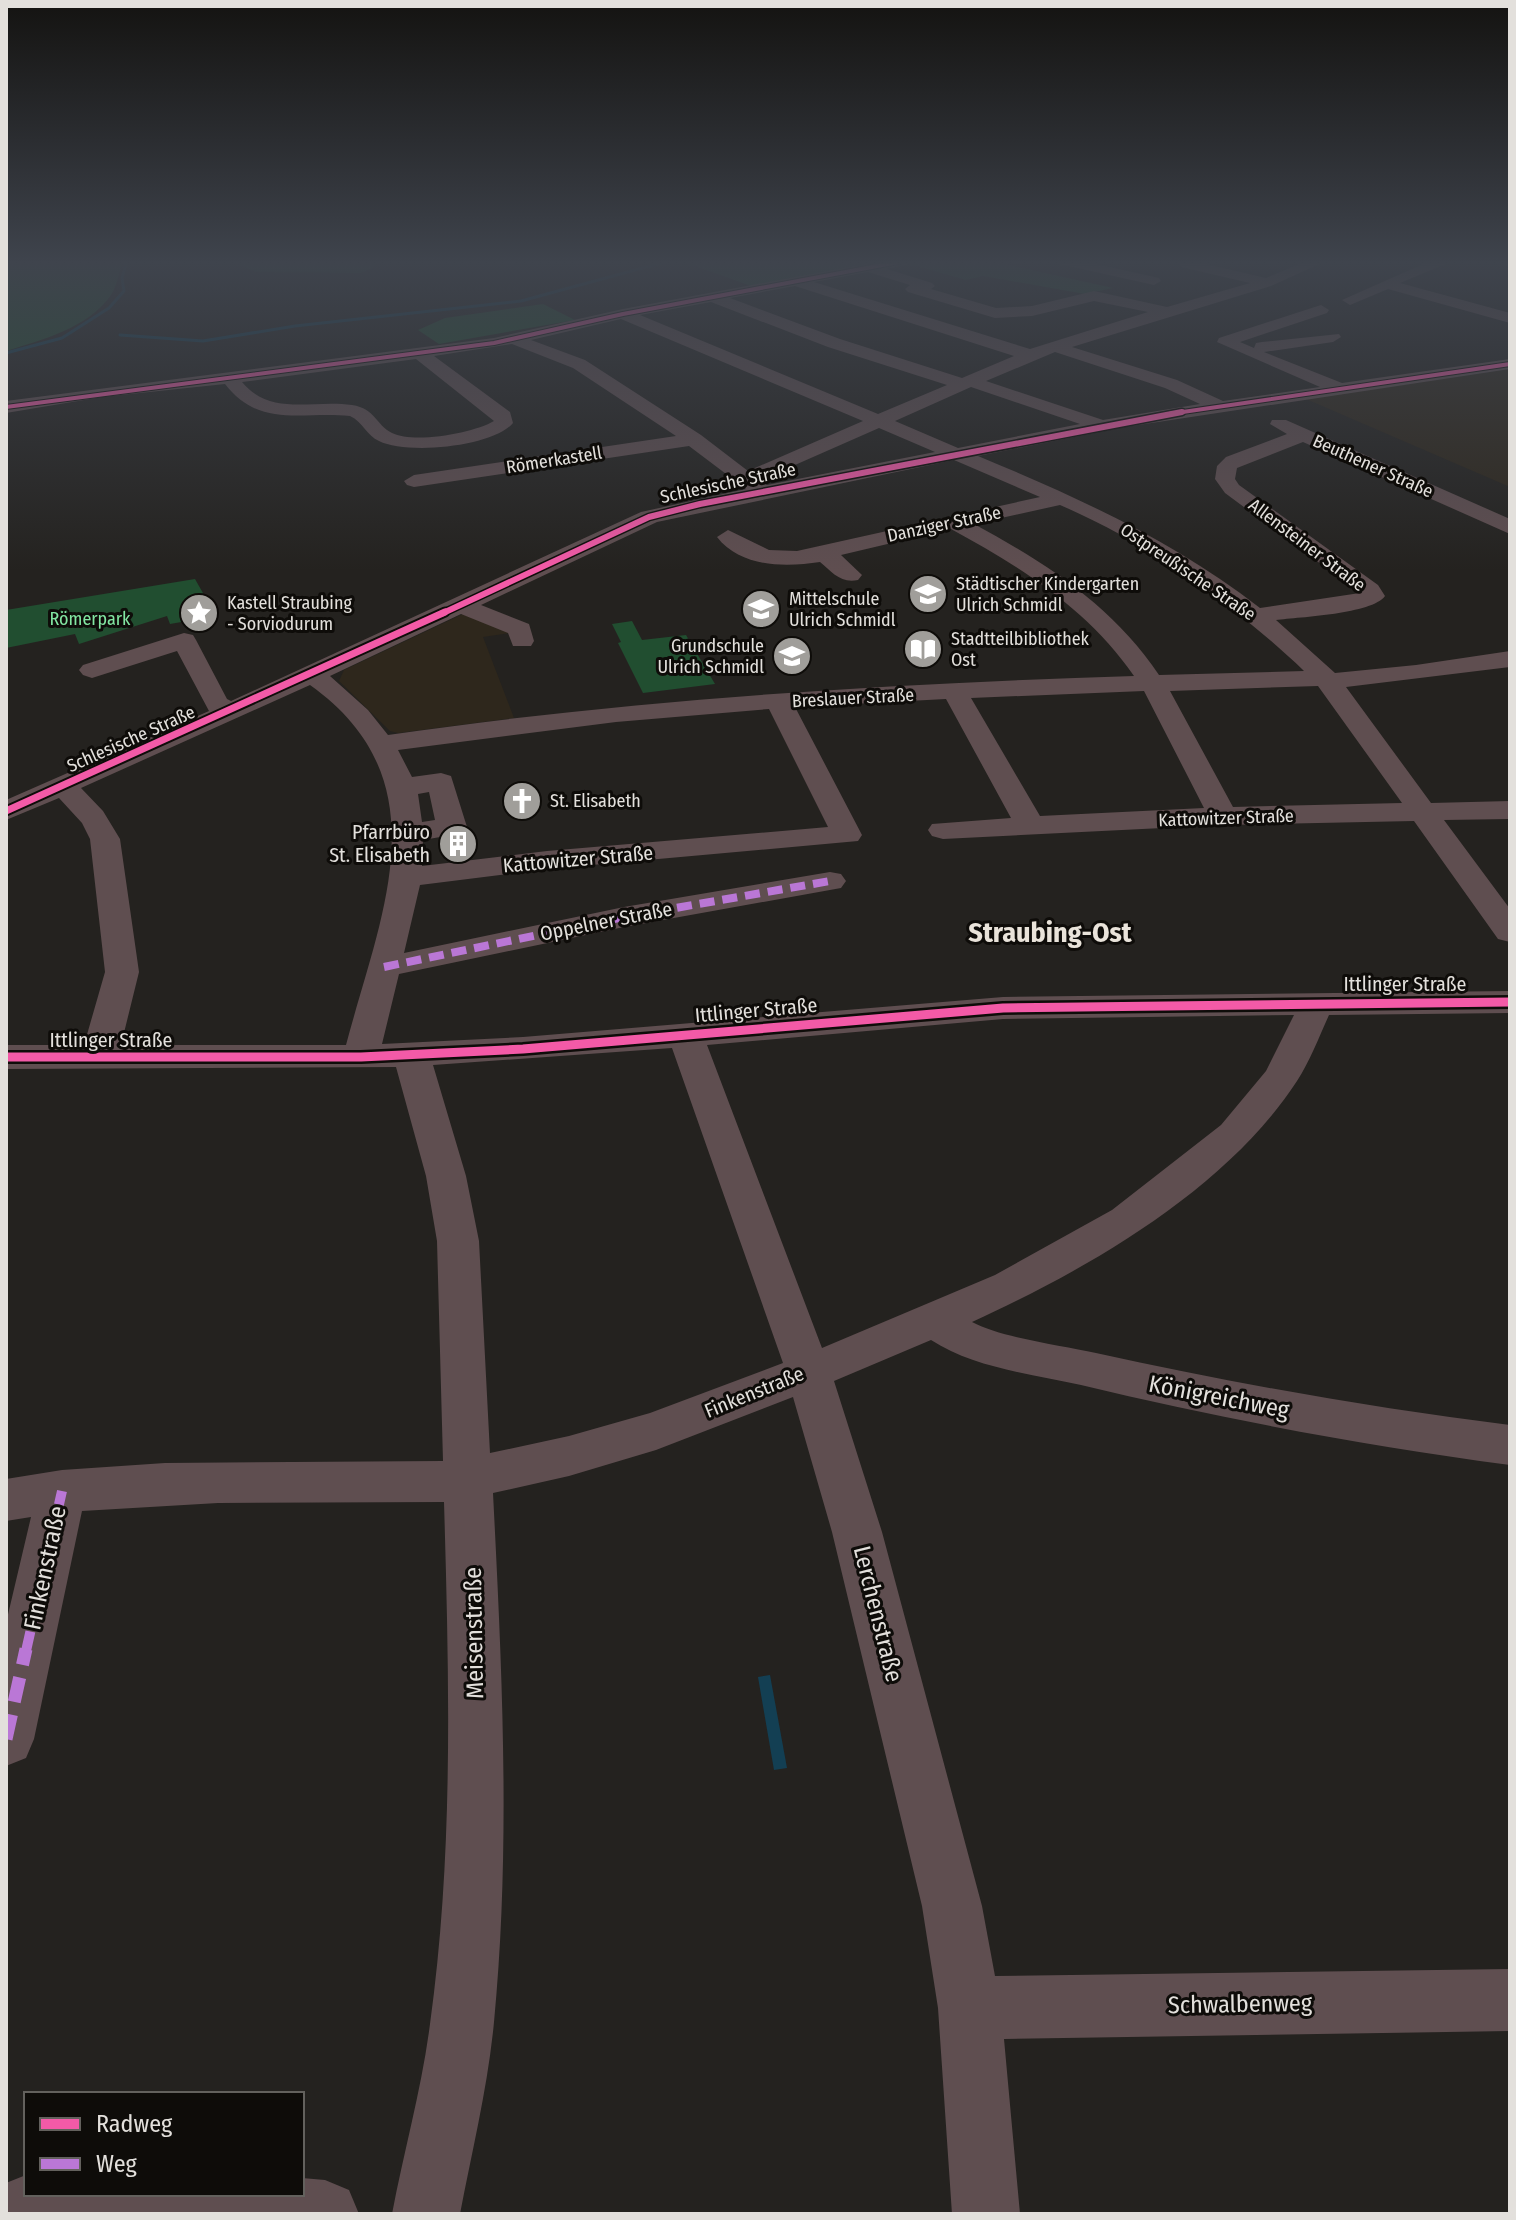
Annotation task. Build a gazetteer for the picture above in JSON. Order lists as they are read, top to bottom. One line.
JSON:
{"streets":{"street":["Römerkastell","Beuthener Straße","Schlesische Straße","Danziger Straße","Allensteiner Straße","Ostpreußische Straße","Breslauer Straße","Kattowitzer Straße","Oppelner Straße","Ittlinger Straße","Finkenstraße","Königreichweg","Lerchenstraße","Meisenstraße","Schwalbenweg"]},"crossings":[["Beuthener Straße","Schlesische Straße"],["Beuthener Straße","Allensteiner Straße"],["Schlesische Straße","Ostpreußische Straße"],["Danziger Straße","Ostpreußische Straße"],["Allensteiner Straße","Ostpreußische Straße"],["Ostpreußische Straße","Breslauer Straße"],["Ostpreußische Straße","Kattowitzer Straße"],["Breslauer Straße","Kattowitzer Straße"],["Ittlinger Straße","Finkenstraße"],["Ittlinger Straße","Lerchenstraße"],["Ittlinger Straße","Meisenstraße"],["Finkenstraße","Königreichweg"],["Finkenstraße","Lerchenstraße"],["Finkenstraße","Meisenstraße"],["Lerchenstraße","Schwalbenweg"]],"districts":["Straubing-Ost"],"parks":["Römerpark"],"places":{"school or university":["Städtischer Kindergarten Ulrich Schmidl","Mittelschule Ulrich Schmidl","Grundschule Ulrich Schmidl"],"place":["Kastell Straubing - Sorviodurum"],"library":["Stadtteilbibliothek Ost"],"church":["St. Elisabeth"],"building":["Pfarrbüro St. Elisabeth"]},"legend":["Radweg","Weg"]}
